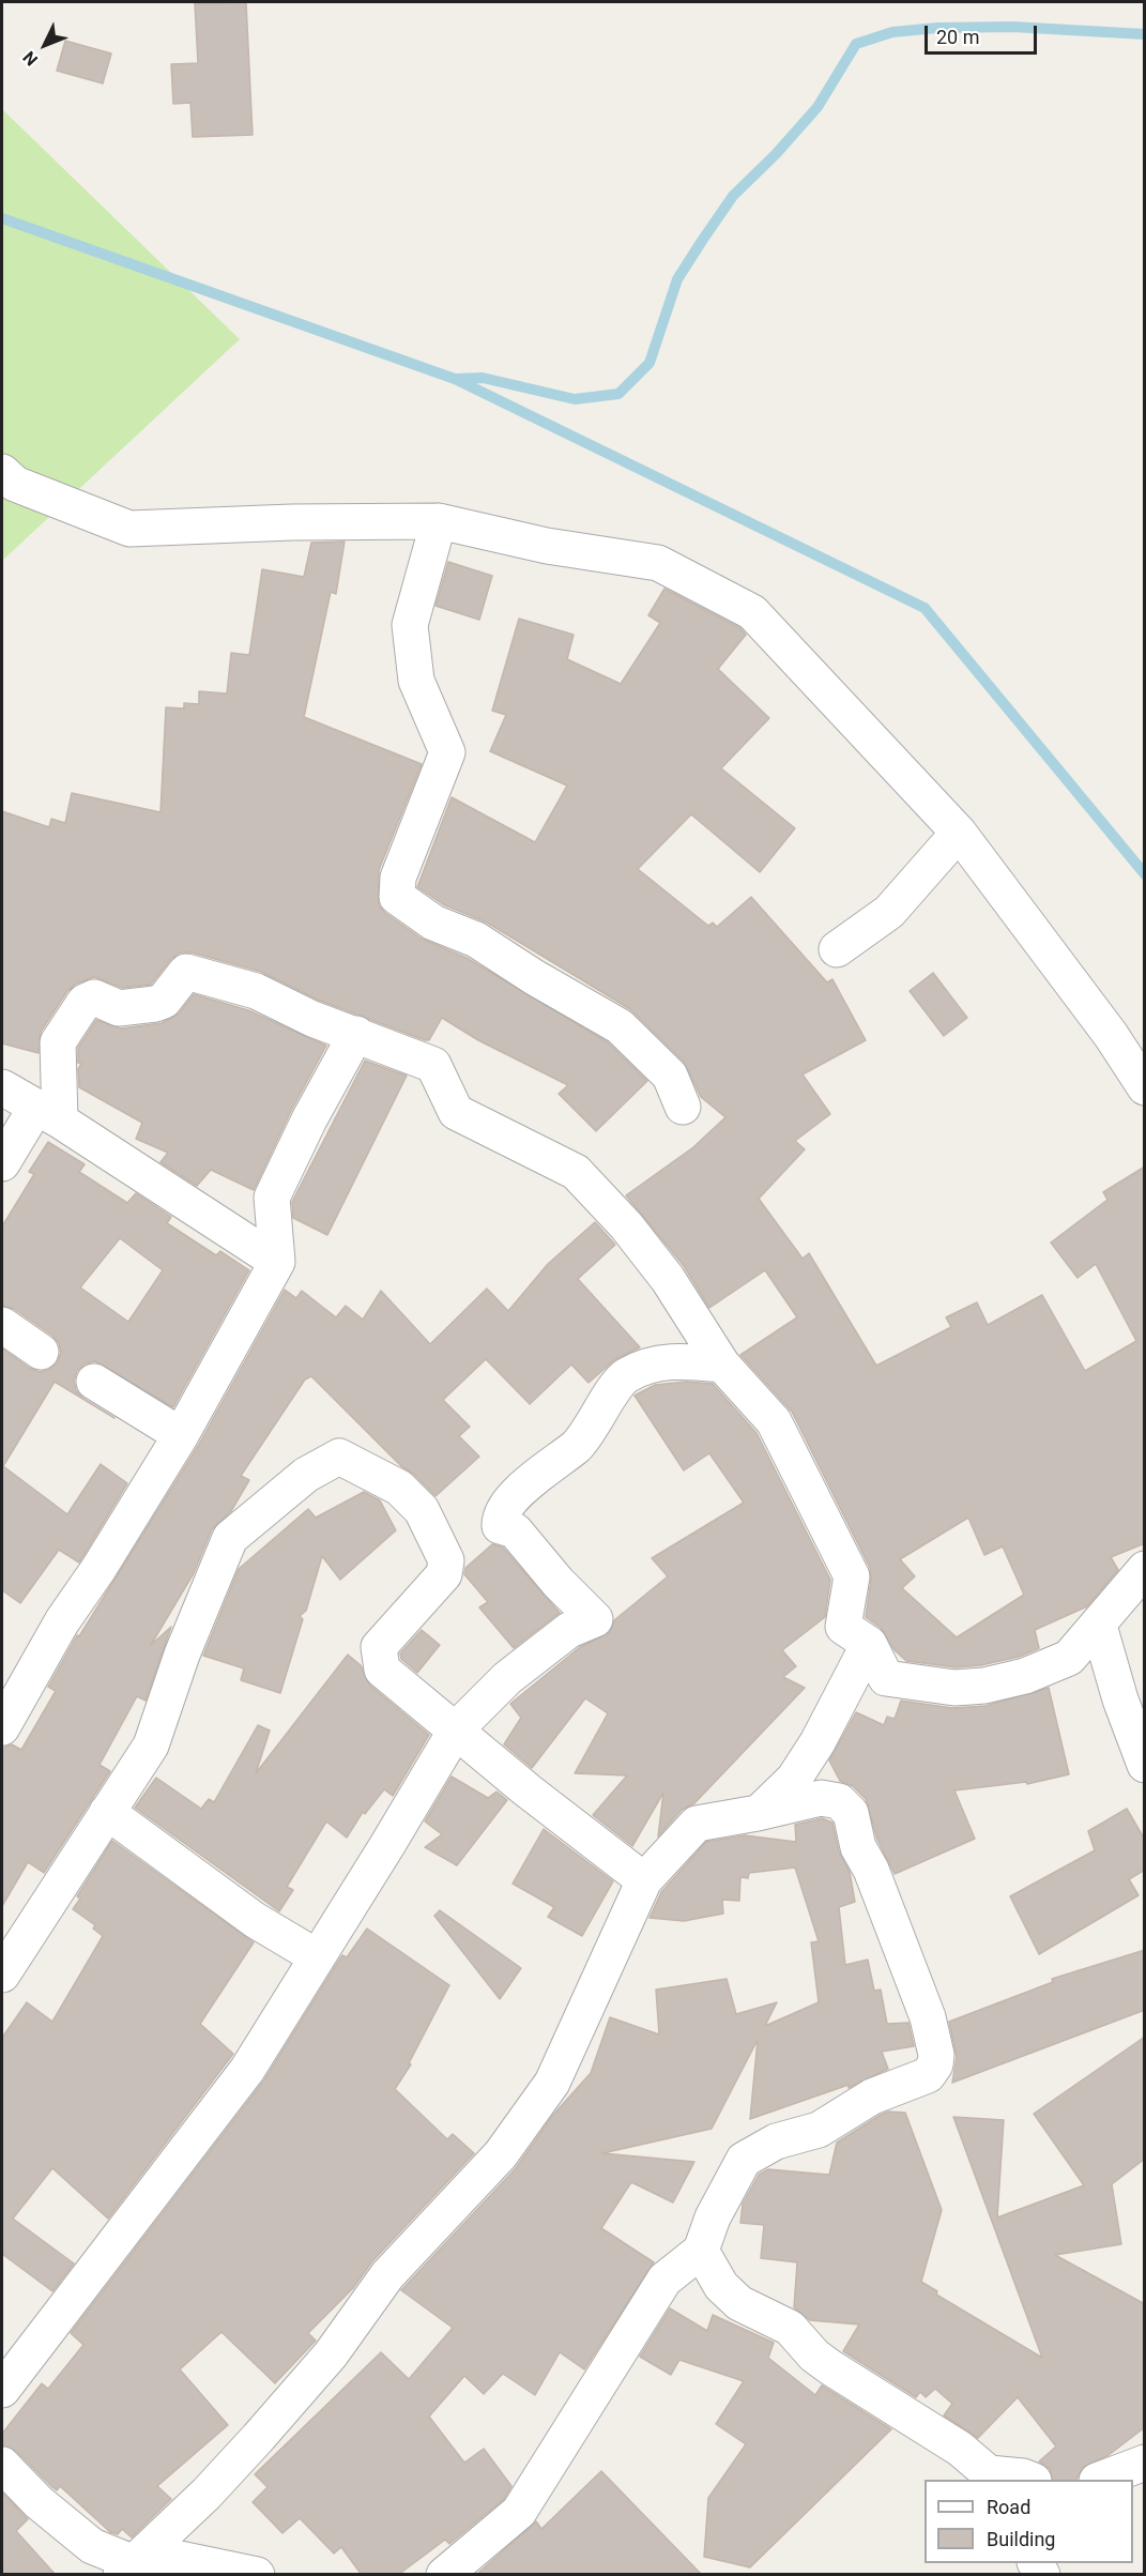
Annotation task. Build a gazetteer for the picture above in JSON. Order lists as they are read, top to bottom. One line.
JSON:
{"legend":["Road","Building"],"scale_bar":"20 m","north":"bottom left"}
